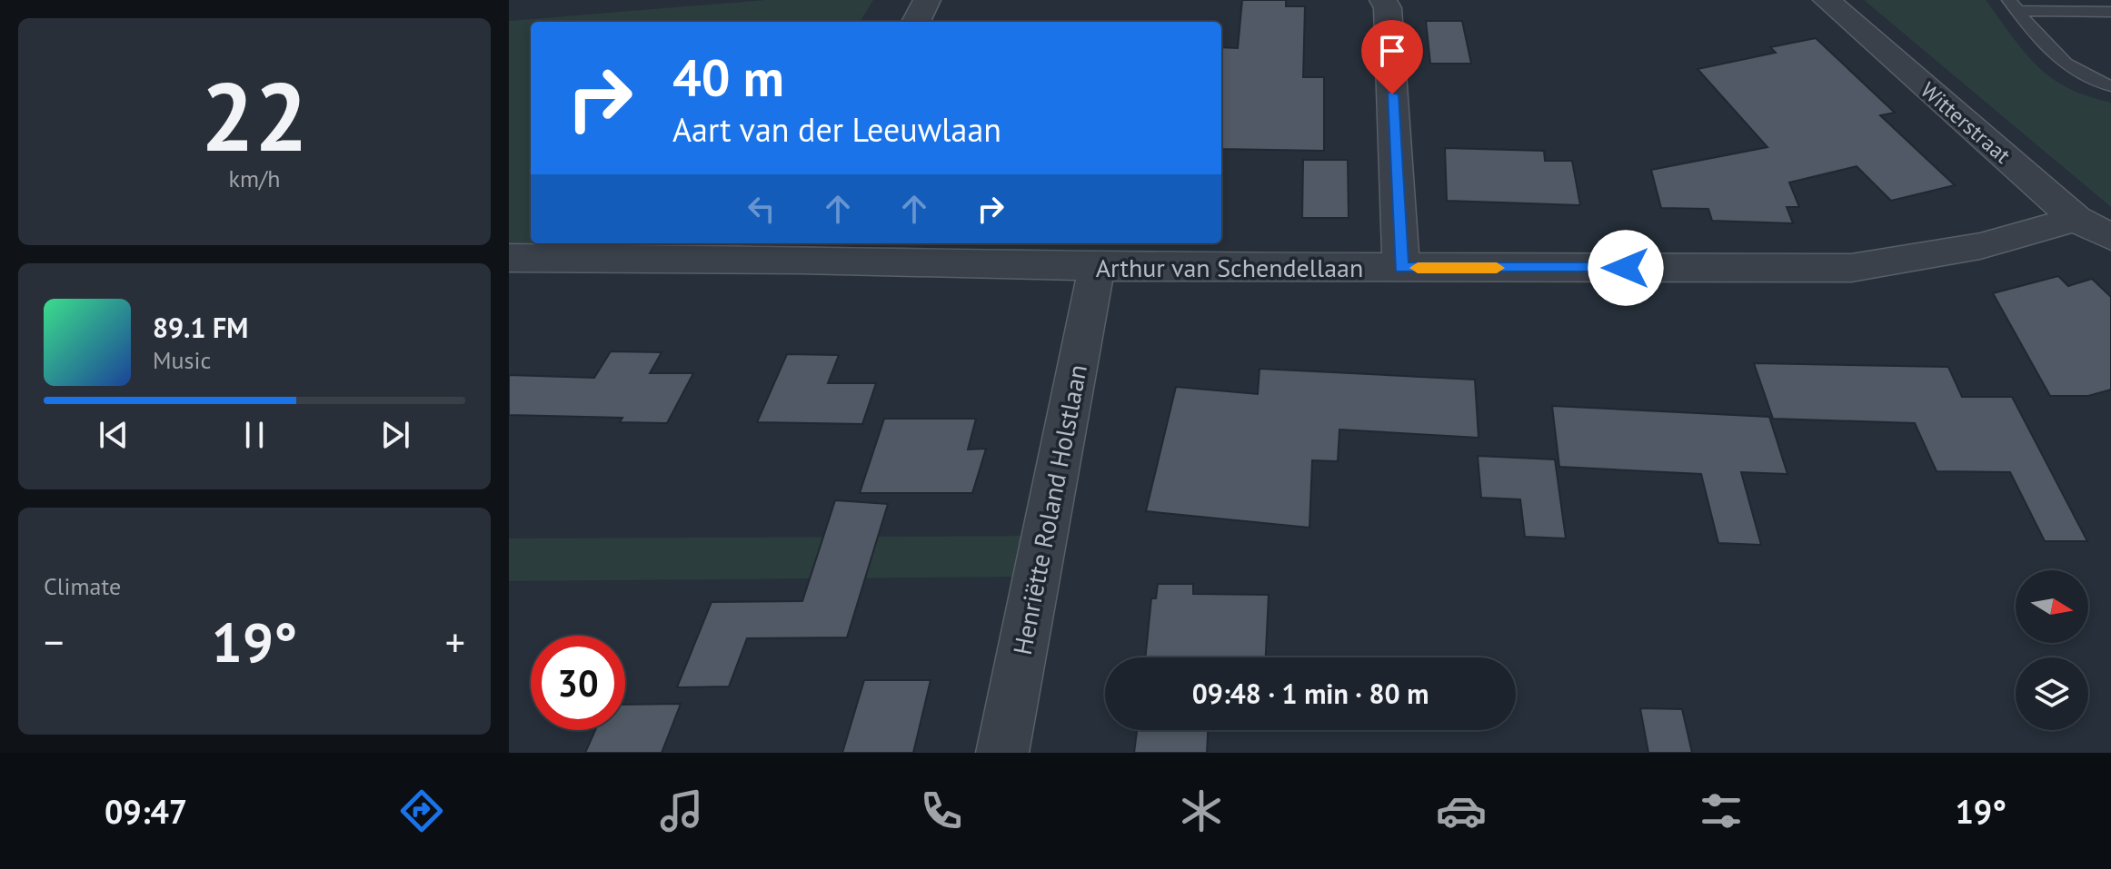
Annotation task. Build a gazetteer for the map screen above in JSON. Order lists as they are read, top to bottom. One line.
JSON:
{"streets":{"street":["Witterstraat","Arthur van Schendellaan","Henriëtte Roland Holstlaan"]},"crossings":[["Witterstraat","Arthur van Schendellaan"],["Arthur van Schendellaan","Henriëtte Roland Holstlaan"]],"north":"right","page":{"tile":[["22","km/h"],"Climate"],"turn":["40 m","Aart van der Leeuwlaan"],"song":["89.1 FM","Music"],"heat":["−","19°","+"],"limit":"30","trip":"09:48 · 1 min · 80 m","tabs":["09:47","19°"]}}
